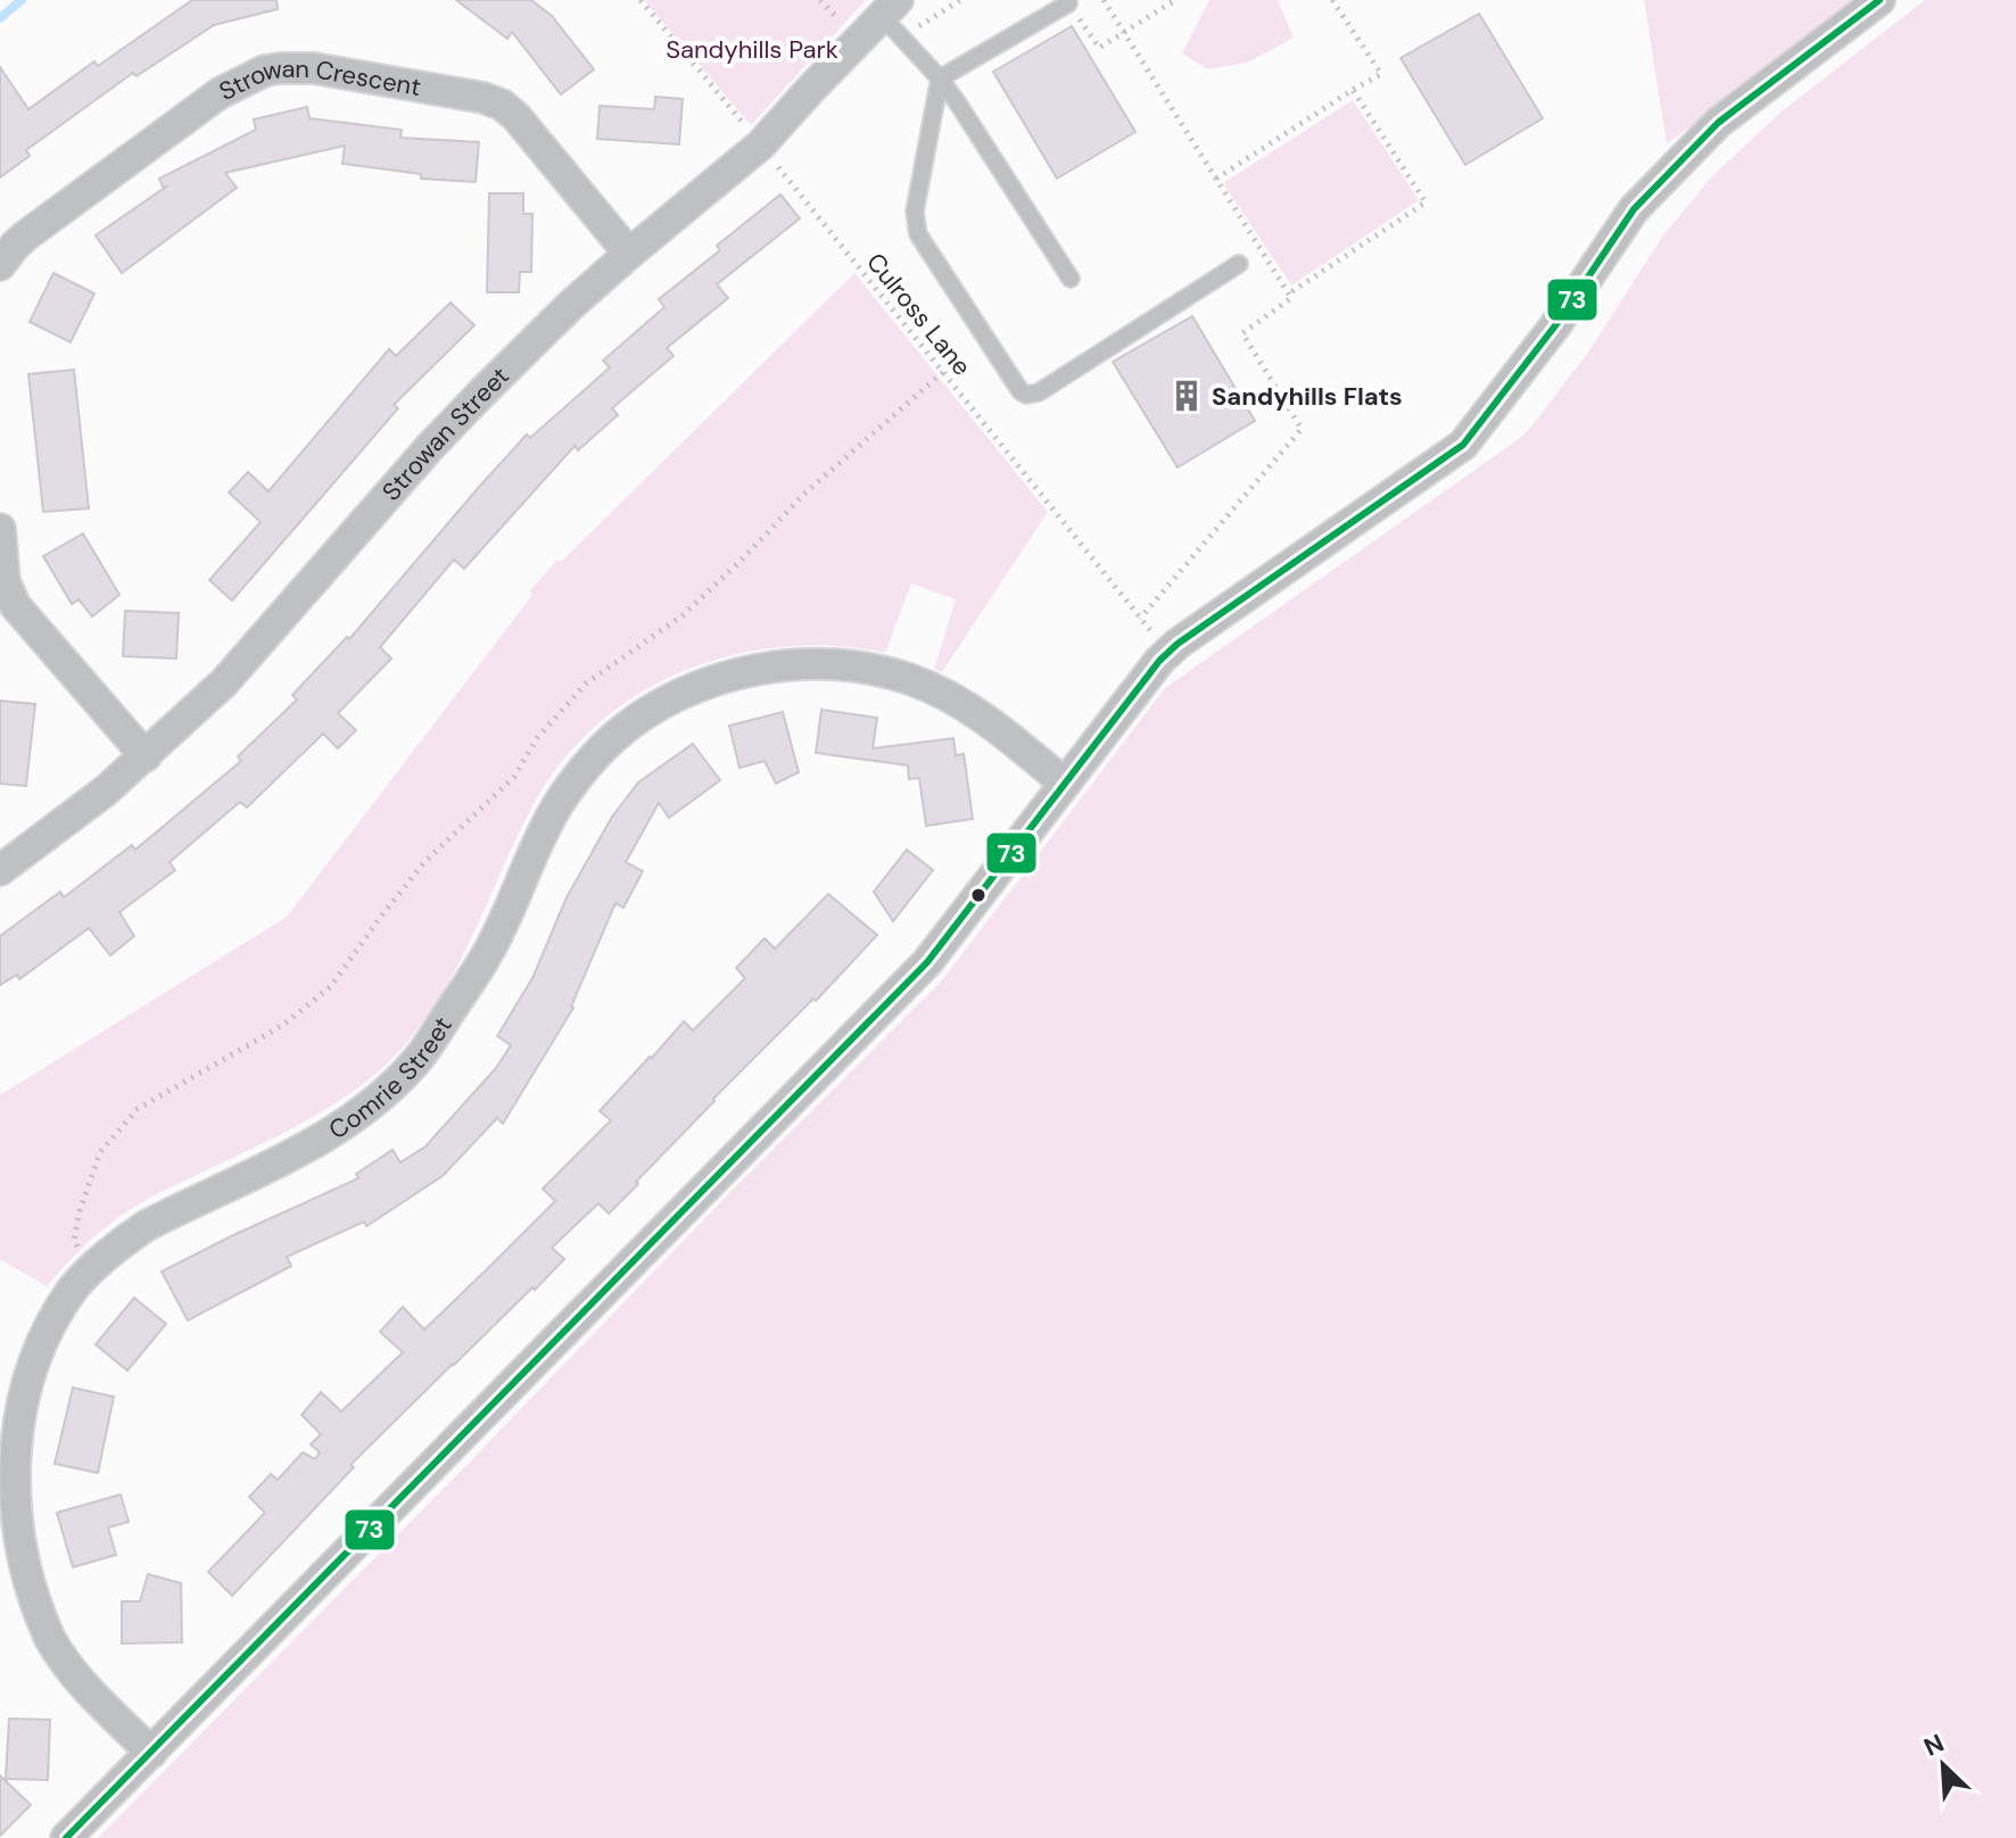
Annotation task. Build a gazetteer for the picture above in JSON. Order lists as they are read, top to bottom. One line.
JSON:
{"streets":{"street":["Strowan Crescent","Strowan Street","Comrie Street"],"path":["Culross Lane"]},"crossings":[["Strowan Crescent","Strowan Street"],["Culross Lane","Strowan Street"]],"parks":["Sandyhills Park"],"places":{"building":["Sandyhills Flats"]},"lines":["transit line 73"],"north":"top left"}
